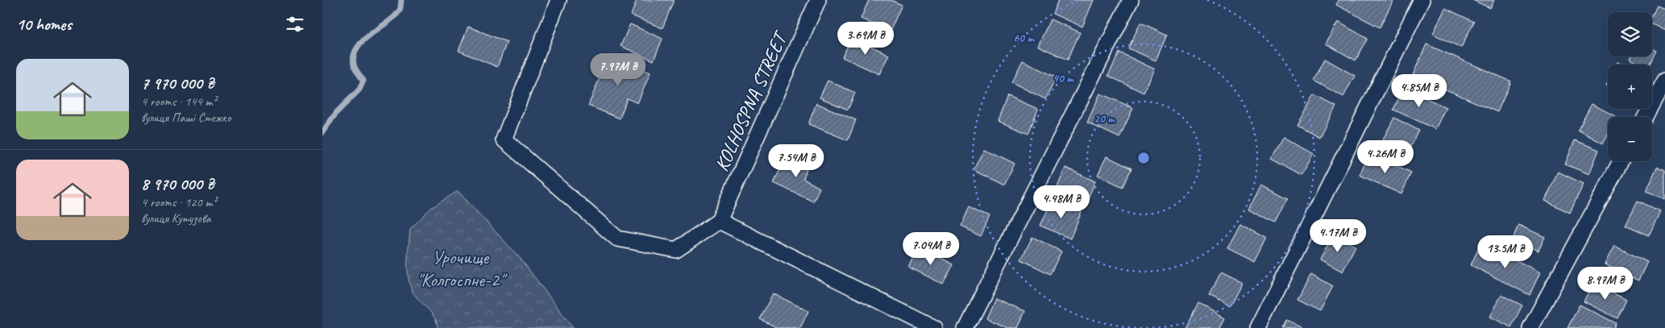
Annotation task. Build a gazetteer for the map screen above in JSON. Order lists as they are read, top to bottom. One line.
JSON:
{"streets":{"street":["KOLHOSPNA STREET"]},"parks":["Урочище \"Колгоспне-2\""],"page":{"heading":"10 homes","map_buttons":["+","−"],"price":["3.69M ₴","7.97M ₴","4.85M ₴","4.26M ₴","7.54M ₴","4.48M ₴","4.17M ₴","7.04M ₴","13.5M ₴","8.97M ₴"],"list":[{"name":"7 970 000 ₴","note":"4 rooms · 144 m² · вулиця Паші Стежко"},{"name":"8 970 000 ₴","note":"4 rooms · 120 m² · вулиця Кутузова"}]},"rings":["60 m","40 m","20 m"]}
